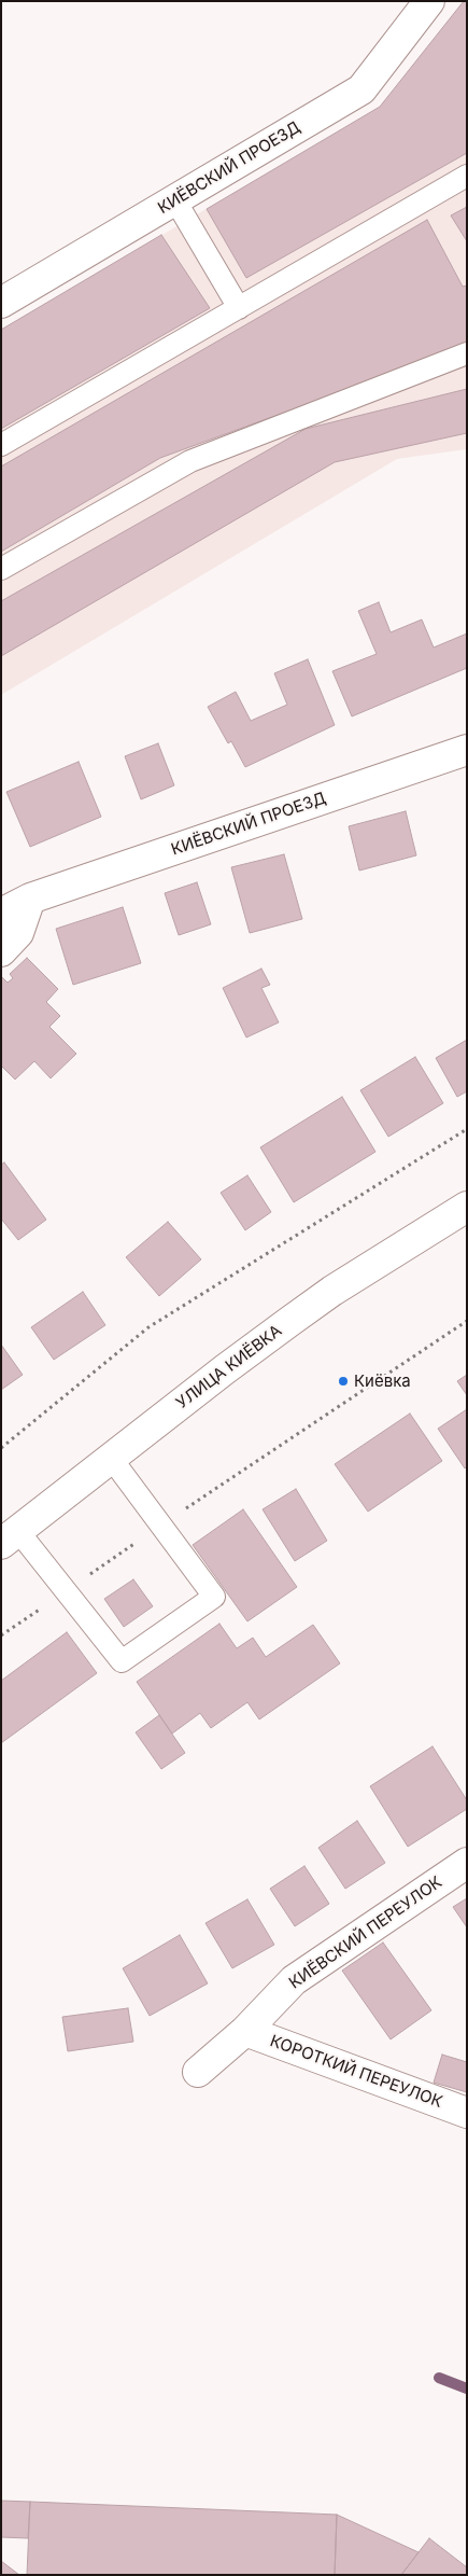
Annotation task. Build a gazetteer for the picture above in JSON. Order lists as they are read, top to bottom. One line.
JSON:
{"streets":{"street":["КИЁВСКИЙ ПРОЕЗД","УЛИЦА КИЁВКА","КИЁВСКИЙ ПЕРЕУЛОК","КОРОТКИЙ ПЕРЕУЛОК"]},"crossings":[["КИЁВСКИЙ ПЕРЕУЛОК","КОРОТКИЙ ПЕРЕУЛОК"]],"places":["Киёвка"]}
